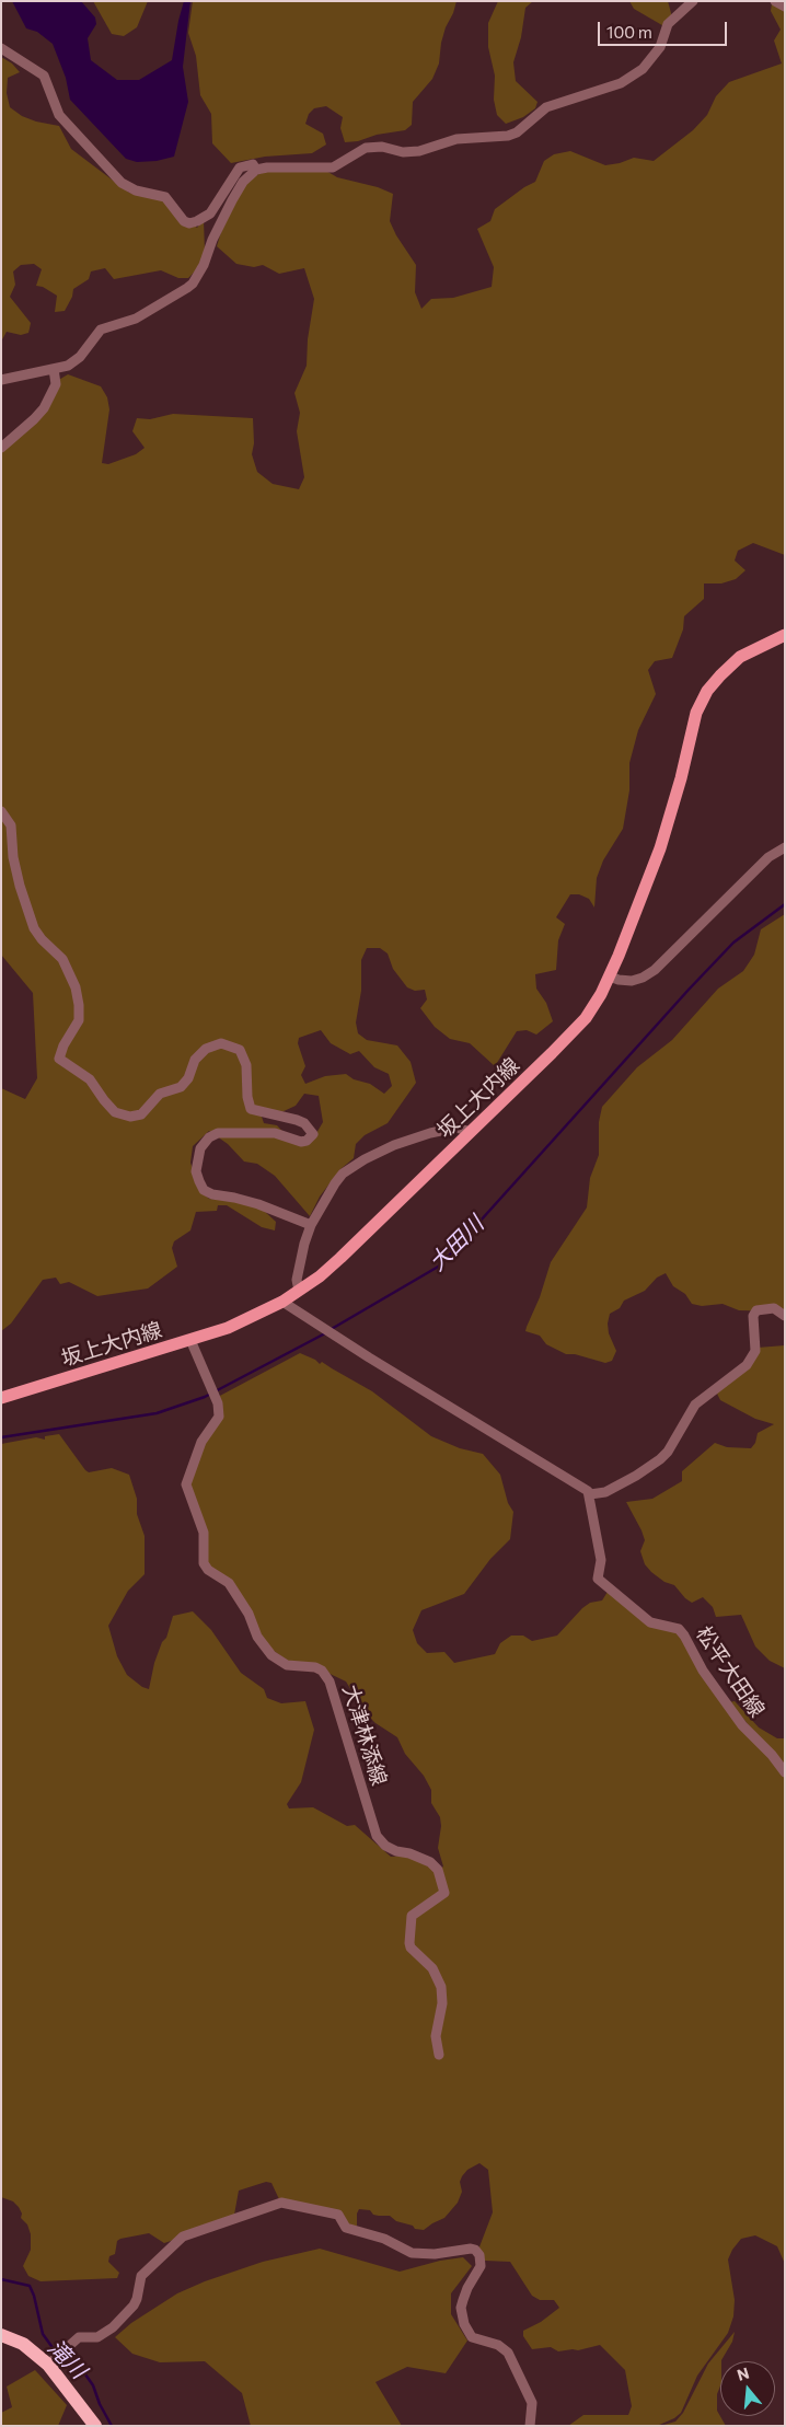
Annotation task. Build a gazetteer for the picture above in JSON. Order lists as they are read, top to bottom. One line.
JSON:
{"streets":{"main road":["坂上大内線"],"street":["松平大田線","大津林添線"]},"crossings":[["坂上大内線","大津林添線"]],"water":["大田川","滝川"],"scale_bar":"100 m","north":"top"}
